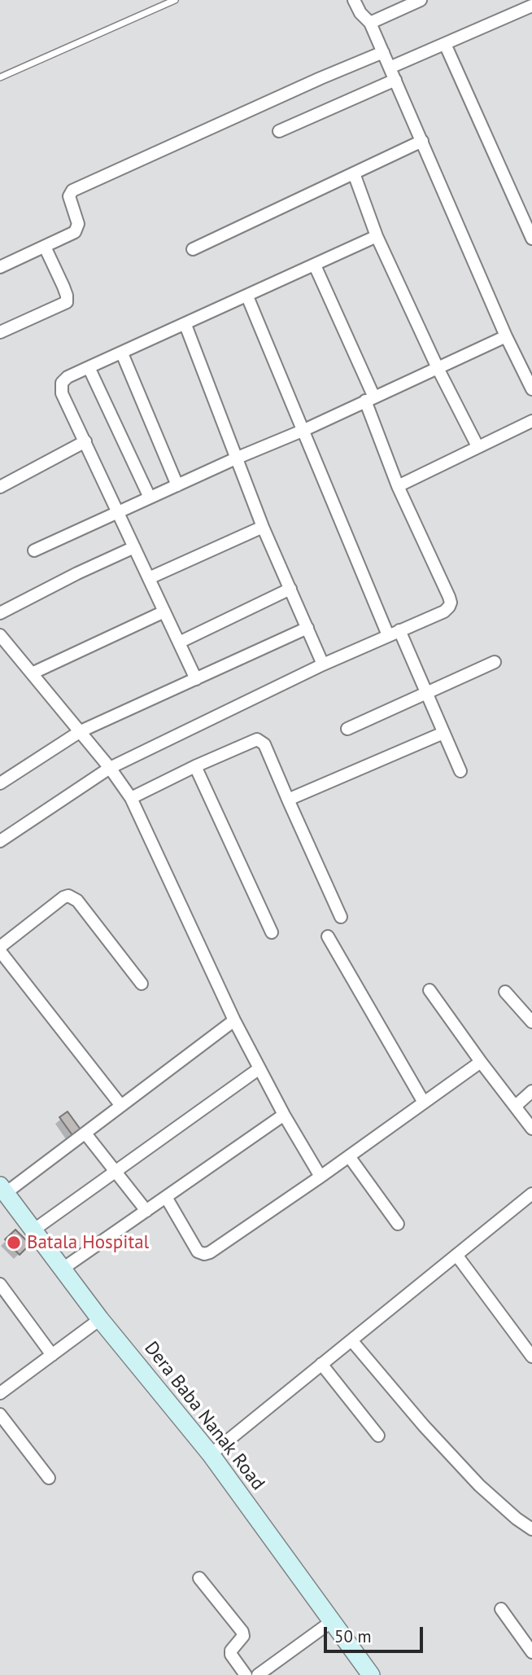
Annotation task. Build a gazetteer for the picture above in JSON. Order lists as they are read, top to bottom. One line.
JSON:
{"streets":{"main road":["Dera Baba Nanak Road"]},"places":["Batala Hospital"],"scale_bar":"50 m"}
